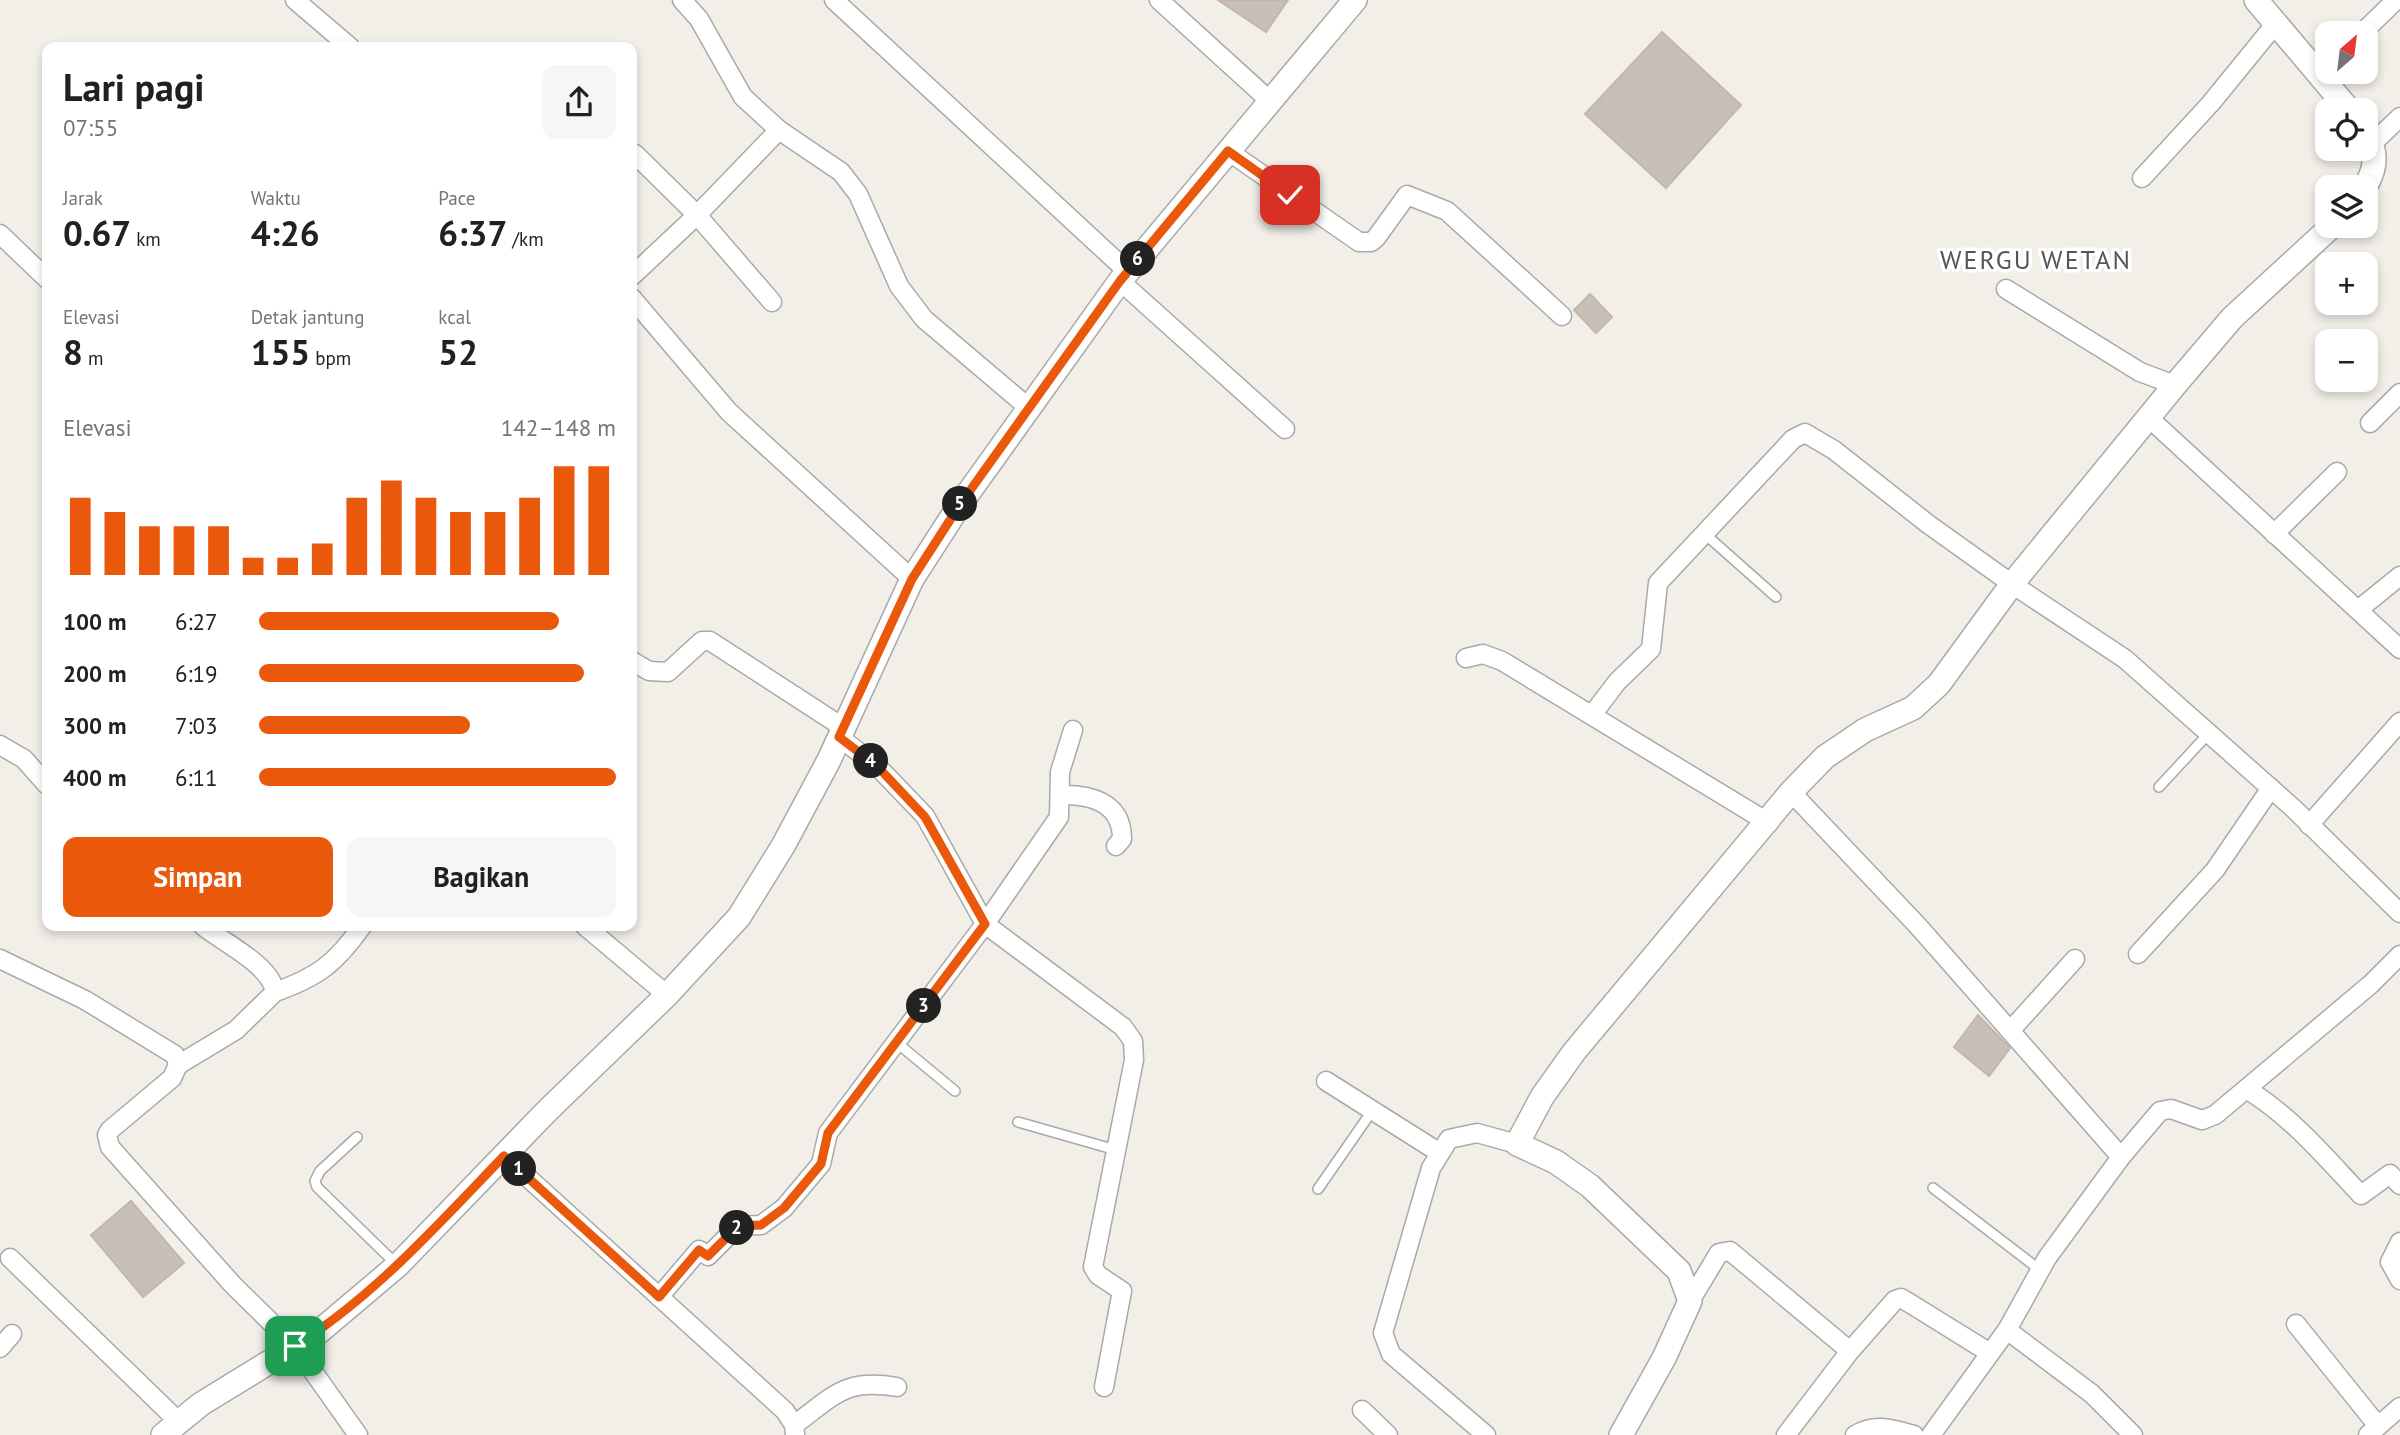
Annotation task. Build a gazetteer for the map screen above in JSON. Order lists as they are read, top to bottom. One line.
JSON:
{"districts":["WERGU WETAN"],"north":"top right","page":{"map_buttons":["+","−"],"heading":["Lari pagi","07:55"],"stats":[["Jarak","0.67 km"],["Waktu","4:26"],["Pace","6:37 /km"],["Elevasi","8 m"],["Detak jantung","155 bpm"],["kcal","52"]],"pins":["6","5","4","3","1","2"],"chart":["Elevasi","142–148 m"],"list":[{"name":"100 m","note":"6:27"},{"name":"200 m","note":"6:19"},{"name":"300 m","note":"7:03"},{"name":"400 m","note":"6:11"}],"buttons":["Simpan","Bagikan"]}}
